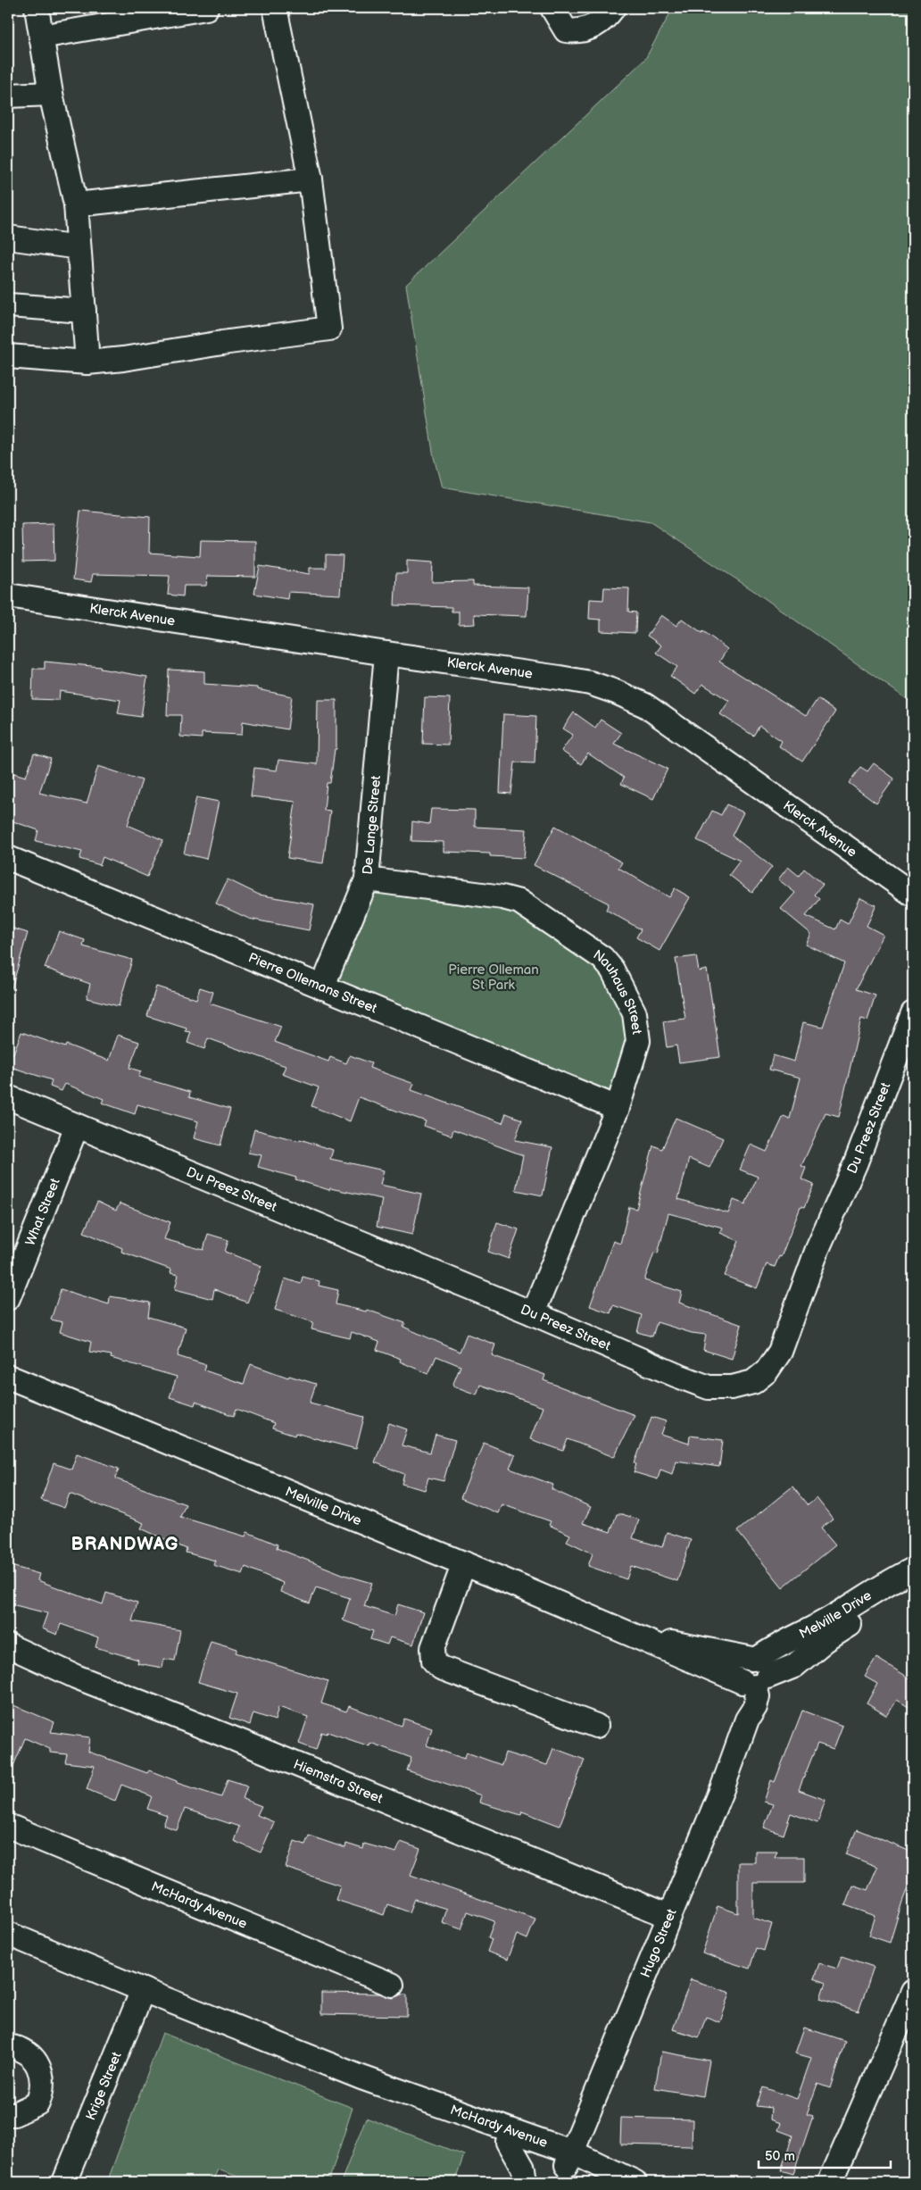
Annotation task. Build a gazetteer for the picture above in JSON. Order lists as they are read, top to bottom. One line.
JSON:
{"streets":{"street":["Klerck Avenue","De Lange Street","Pierre Ollemans Street","Nauhaus Street","Du Preez Street","What Street","Melville Drive","Hiemstra Street","McHardy Avenue","Hugo Street","Krige Street"]},"crossings":[["Klerck Avenue","De Lange Street"],["De Lange Street","Pierre Ollemans Street"],["De Lange Street","Nauhaus Street"],["Pierre Ollemans Street","Nauhaus Street"],["Nauhaus Street","Du Preez Street"],["Du Preez Street","What Street"],["Melville Drive","Hugo Street"],["Hiemstra Street","Hugo Street"],["McHardy Avenue","Hugo Street"],["McHardy Avenue","Krige Street"]],"districts":["BRANDWAG"],"parks":["Pierre Olleman St Park"],"scale_bar":"50 m"}
